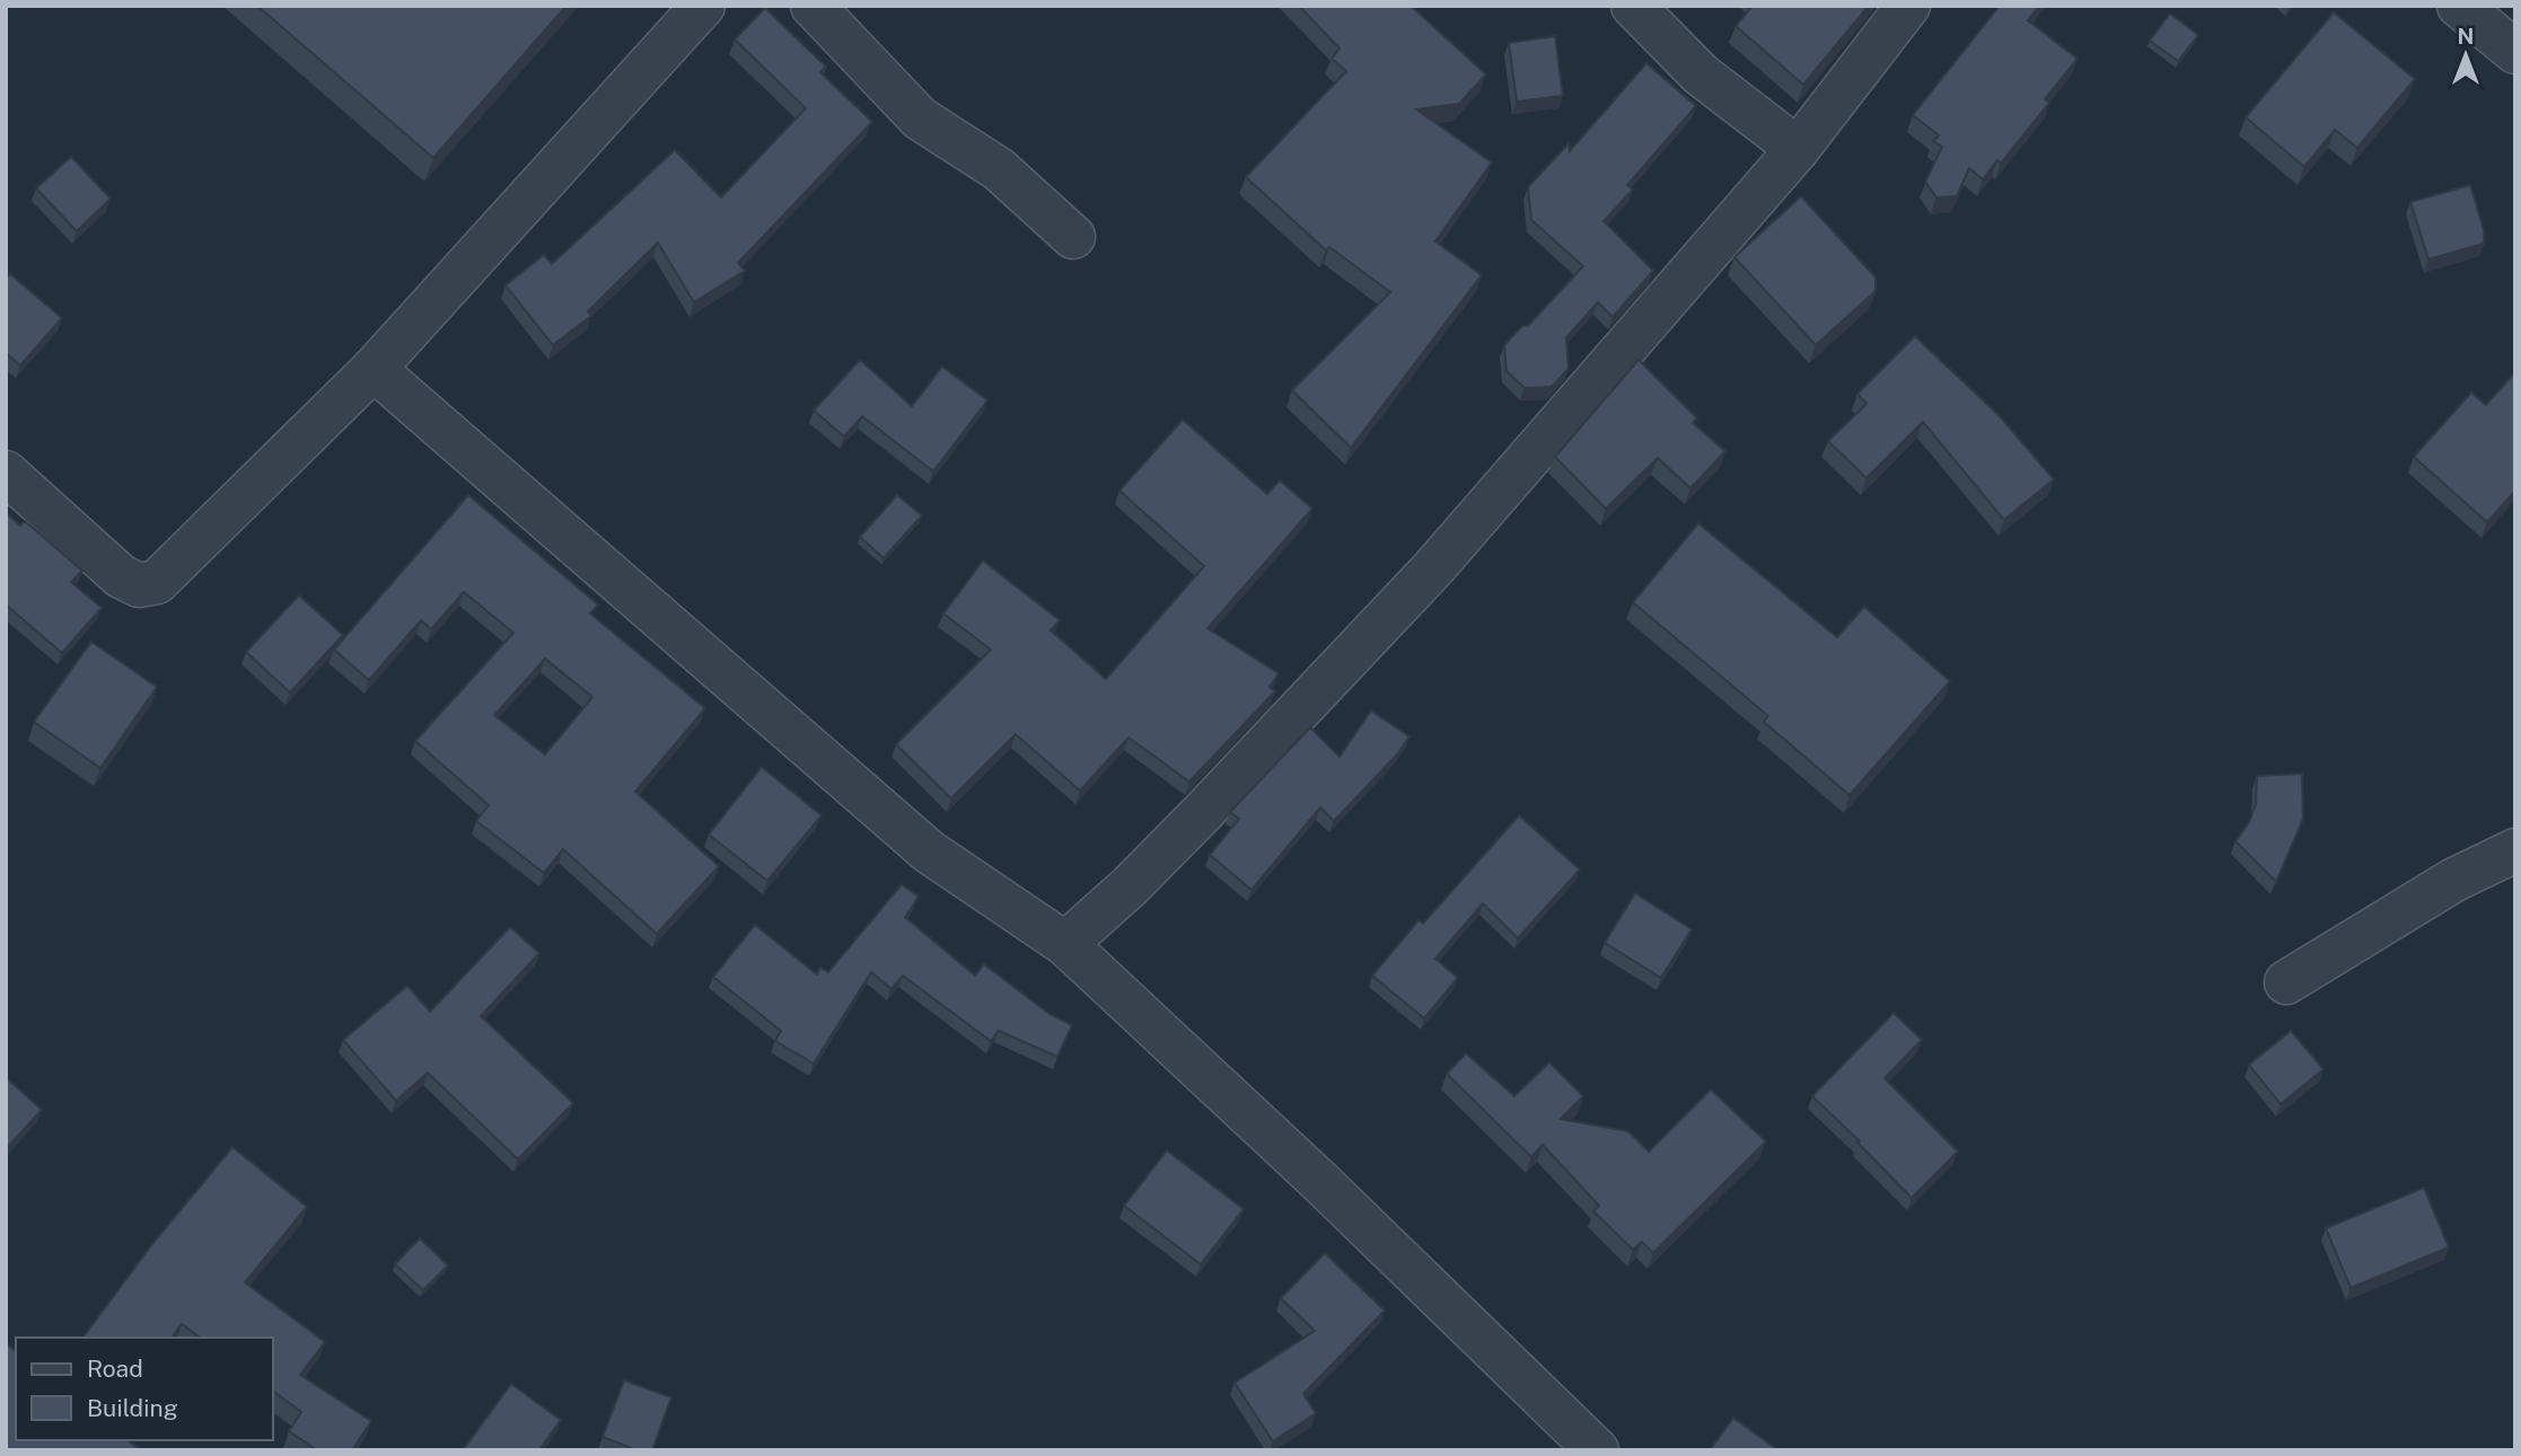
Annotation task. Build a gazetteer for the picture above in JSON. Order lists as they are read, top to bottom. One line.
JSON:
{"legend":["Road","Building"],"north":"top"}
